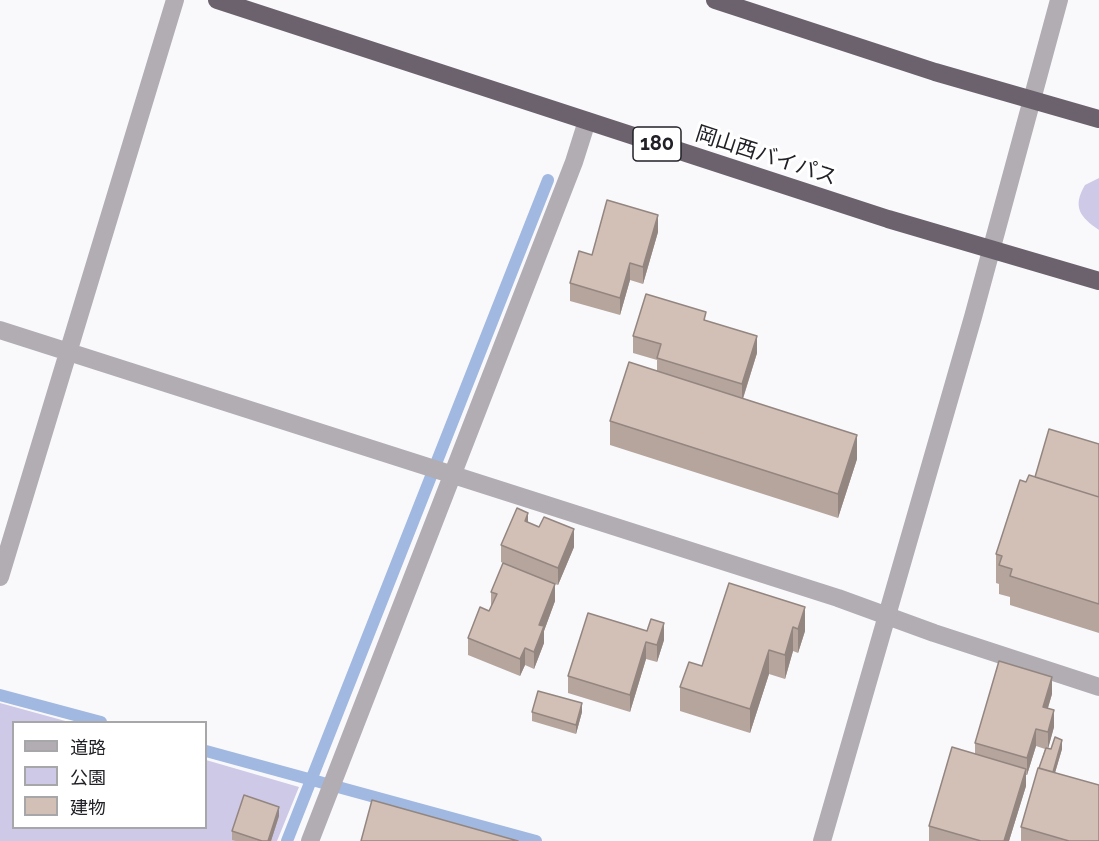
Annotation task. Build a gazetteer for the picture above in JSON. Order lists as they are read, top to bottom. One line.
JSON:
{"streets":{"highway":["180","岡山西バイパス"]},"legend":["道路","公園","建物"]}
